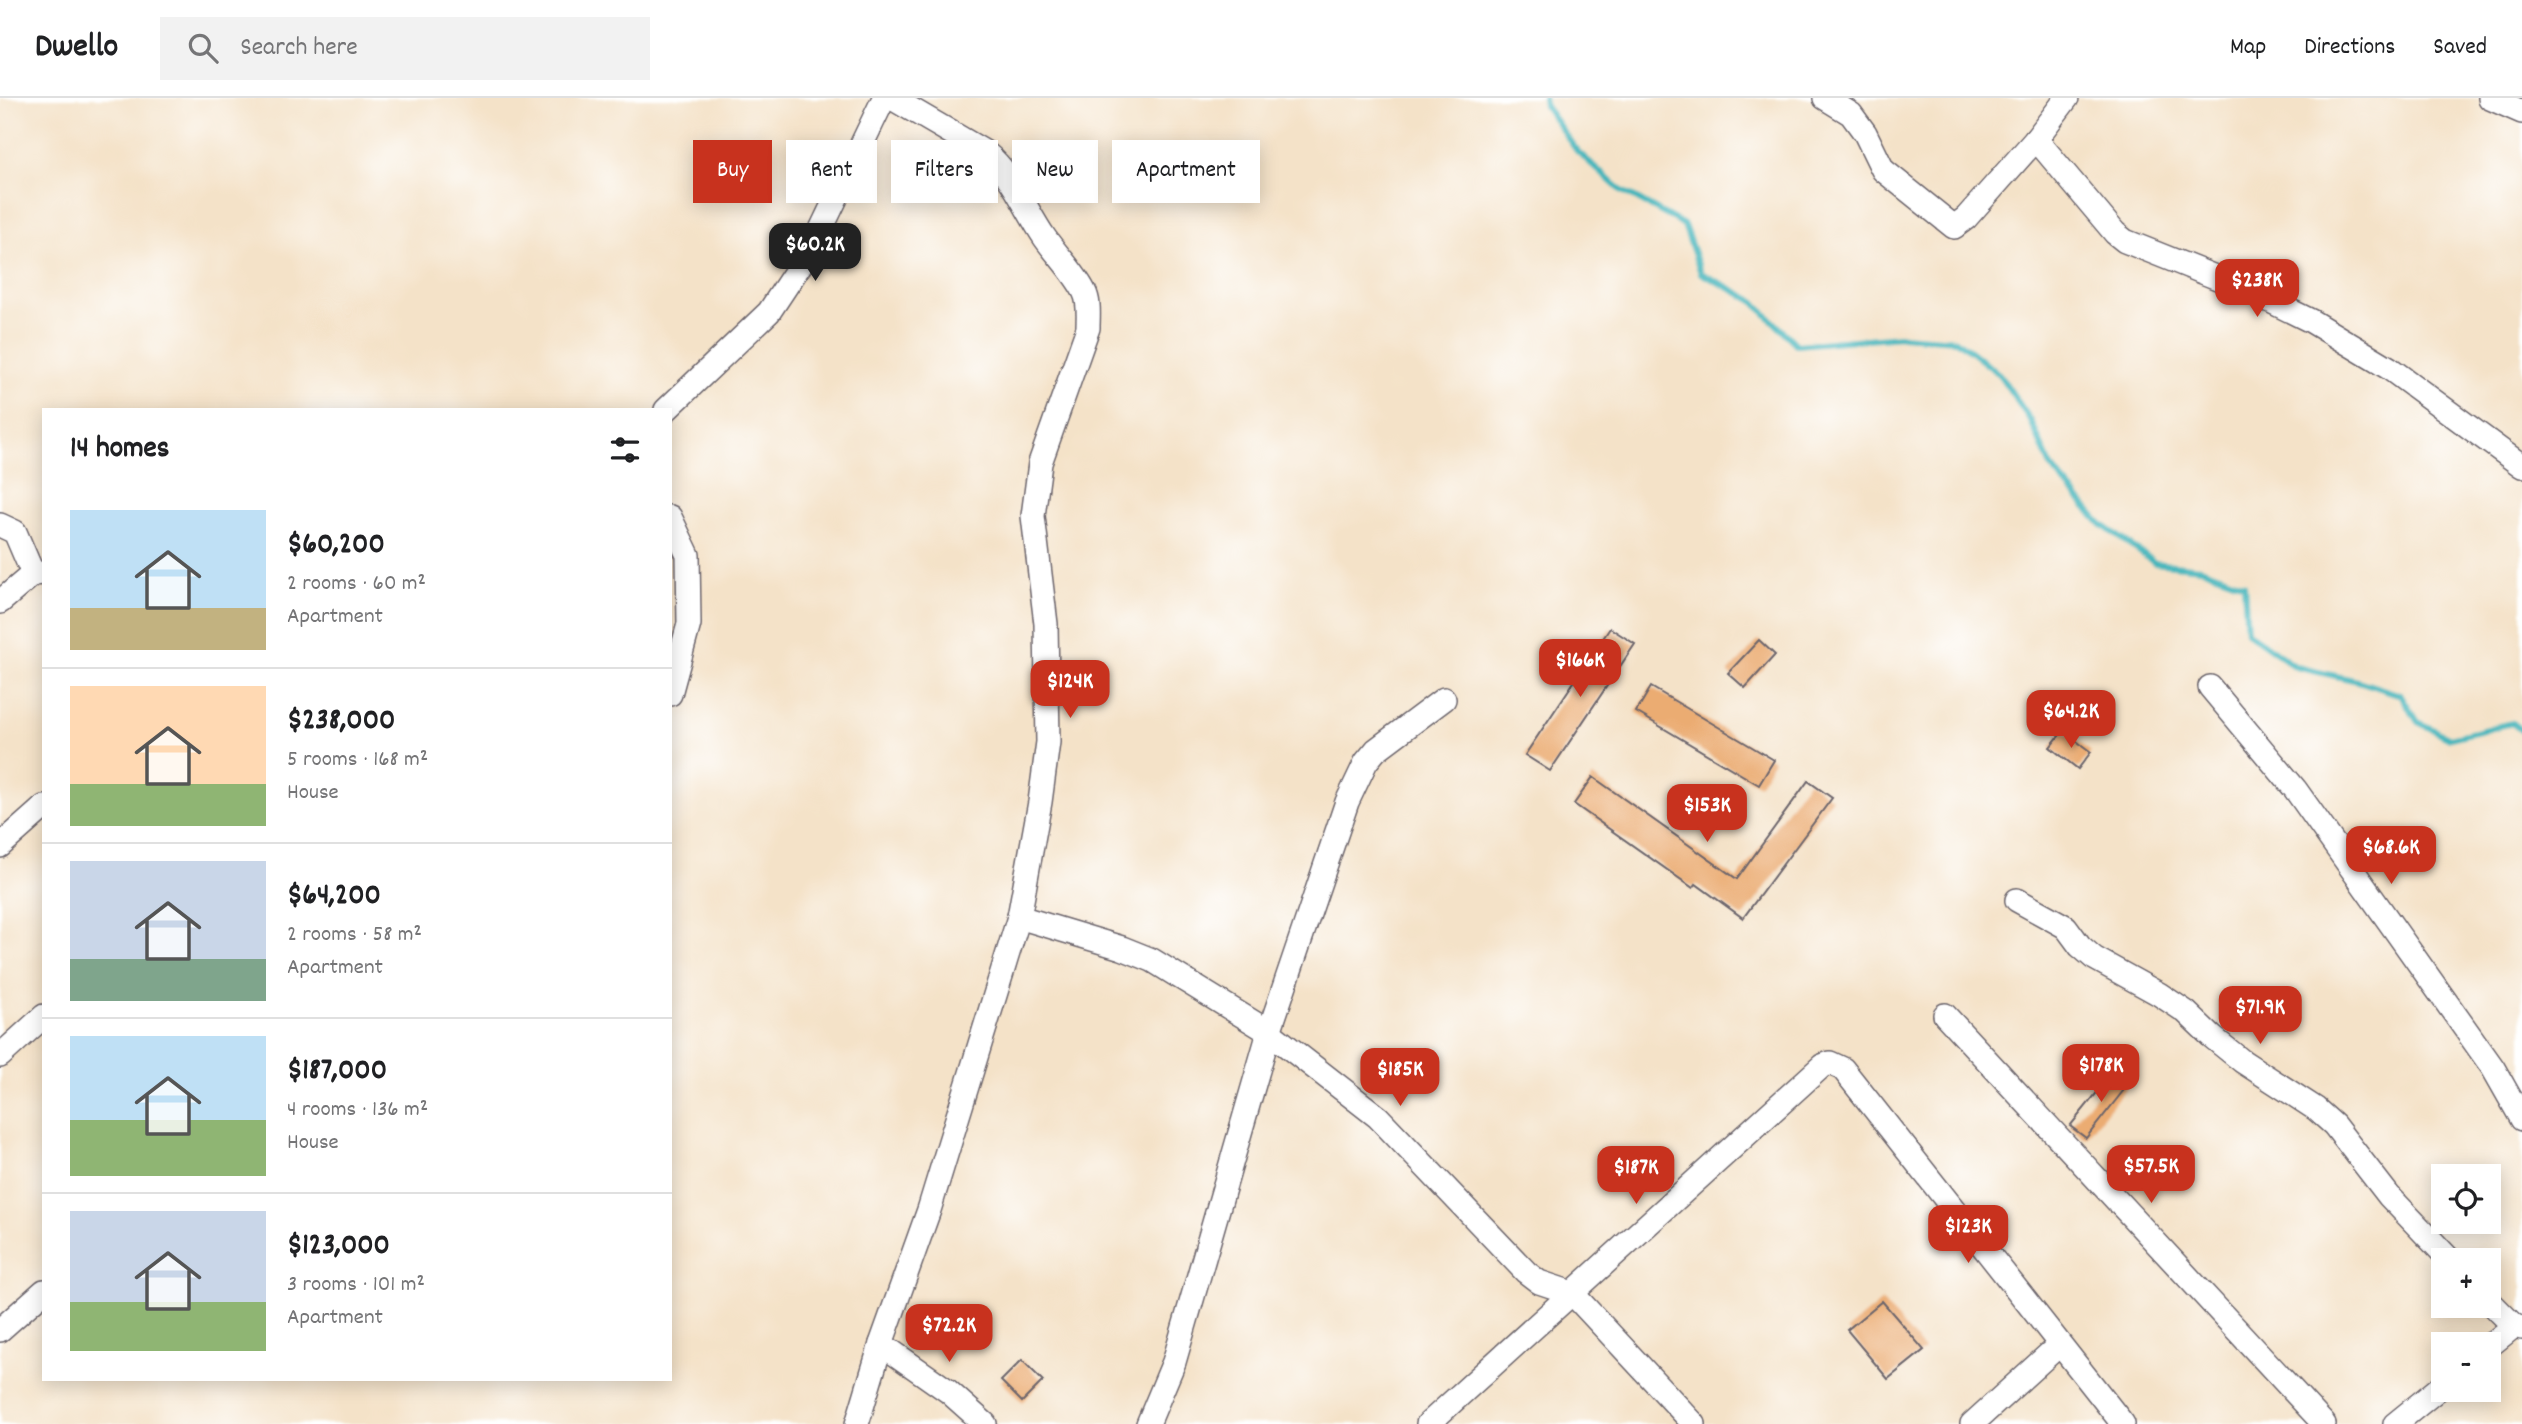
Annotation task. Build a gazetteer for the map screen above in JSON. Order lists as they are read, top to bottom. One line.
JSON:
{"page":{"header":"Dwello","search":"Search here","nav":["Map","Directions","Saved"],"chip":["Buy","Rent","Filters","New","Apartment"],"price":["$60.2K","$238K","$166K","$124K","$64.2K","$153K","$68.6K","$71.9K","$178K","$185K","$57.5K","$187K","$123K","$72.2K"],"heading":"14 homes","list":[{"name":"$60,200","note":"2 rooms · 60 m² · Apartment"},{"name":"$238,000","note":"5 rooms · 168 m² · House"},{"name":"$64,200","note":"2 rooms · 58 m² · Apartment"},{"name":"$187,000","note":"4 rooms · 136 m² · House"},{"name":"$123,000","note":"3 rooms · 101 m² · Apartment"}],"map_buttons":["+","−"]}}
